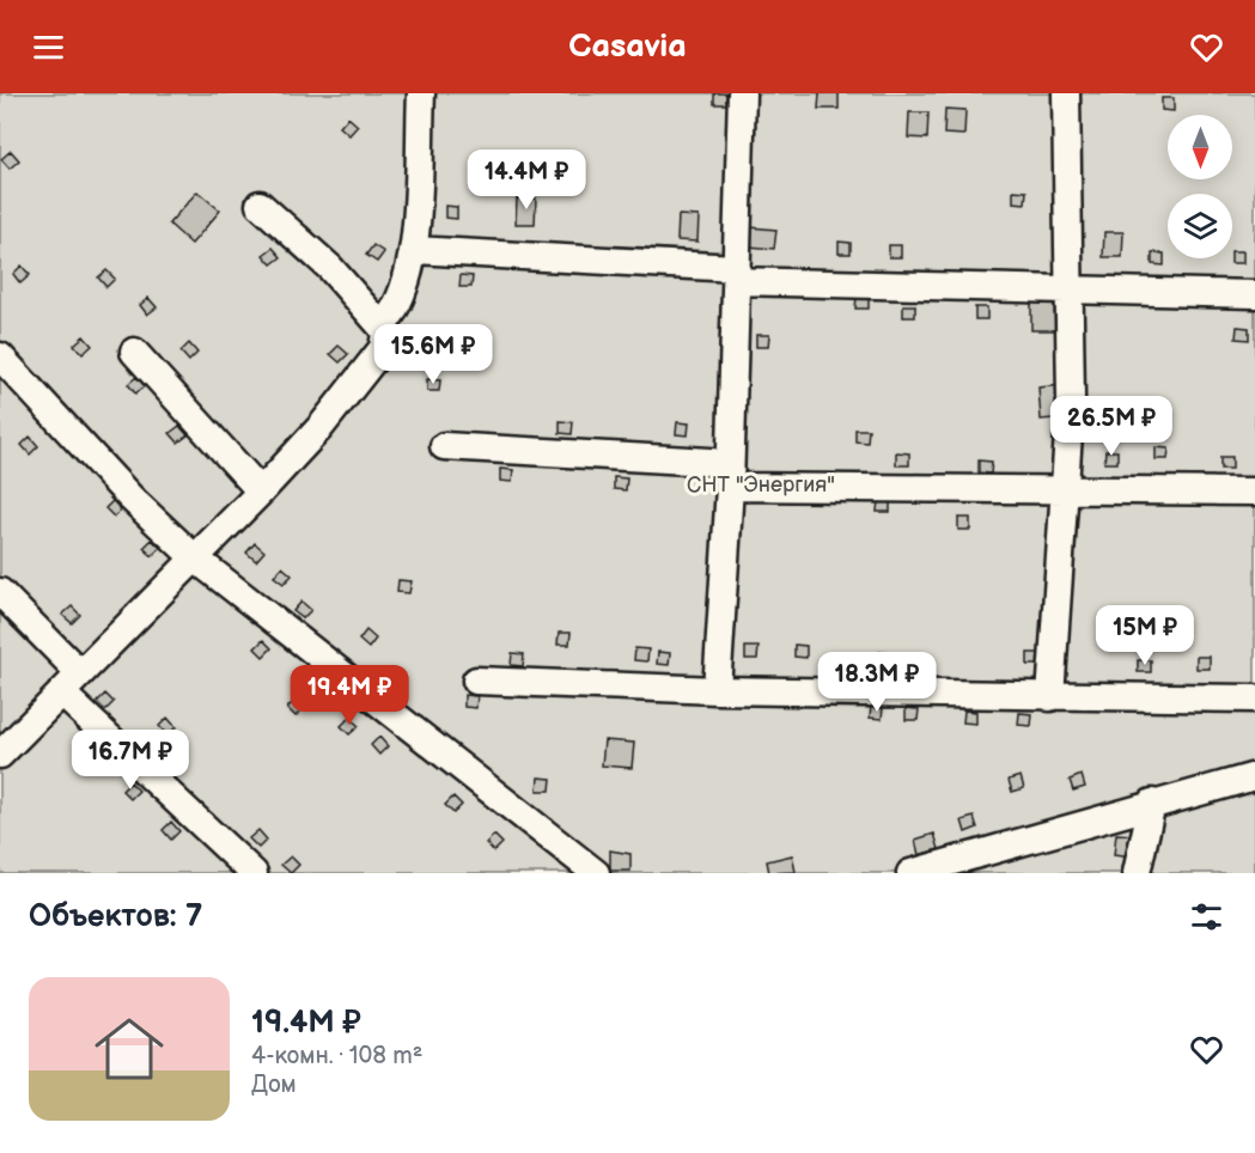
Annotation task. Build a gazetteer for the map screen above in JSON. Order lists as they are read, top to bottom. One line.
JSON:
{"parks":["СНТ \"Энергия\""],"north":"bottom","page":{"header":"Casavia","price":["14.4M ₽","15.6M ₽","26.5M ₽","15M ₽","18.3M ₽","19.4M ₽","16.7M ₽"],"heading":"Объектов: 7","list":[{"name":"19.4M ₽","note":"4-комн. · 108 m² · Дом"}]}}
